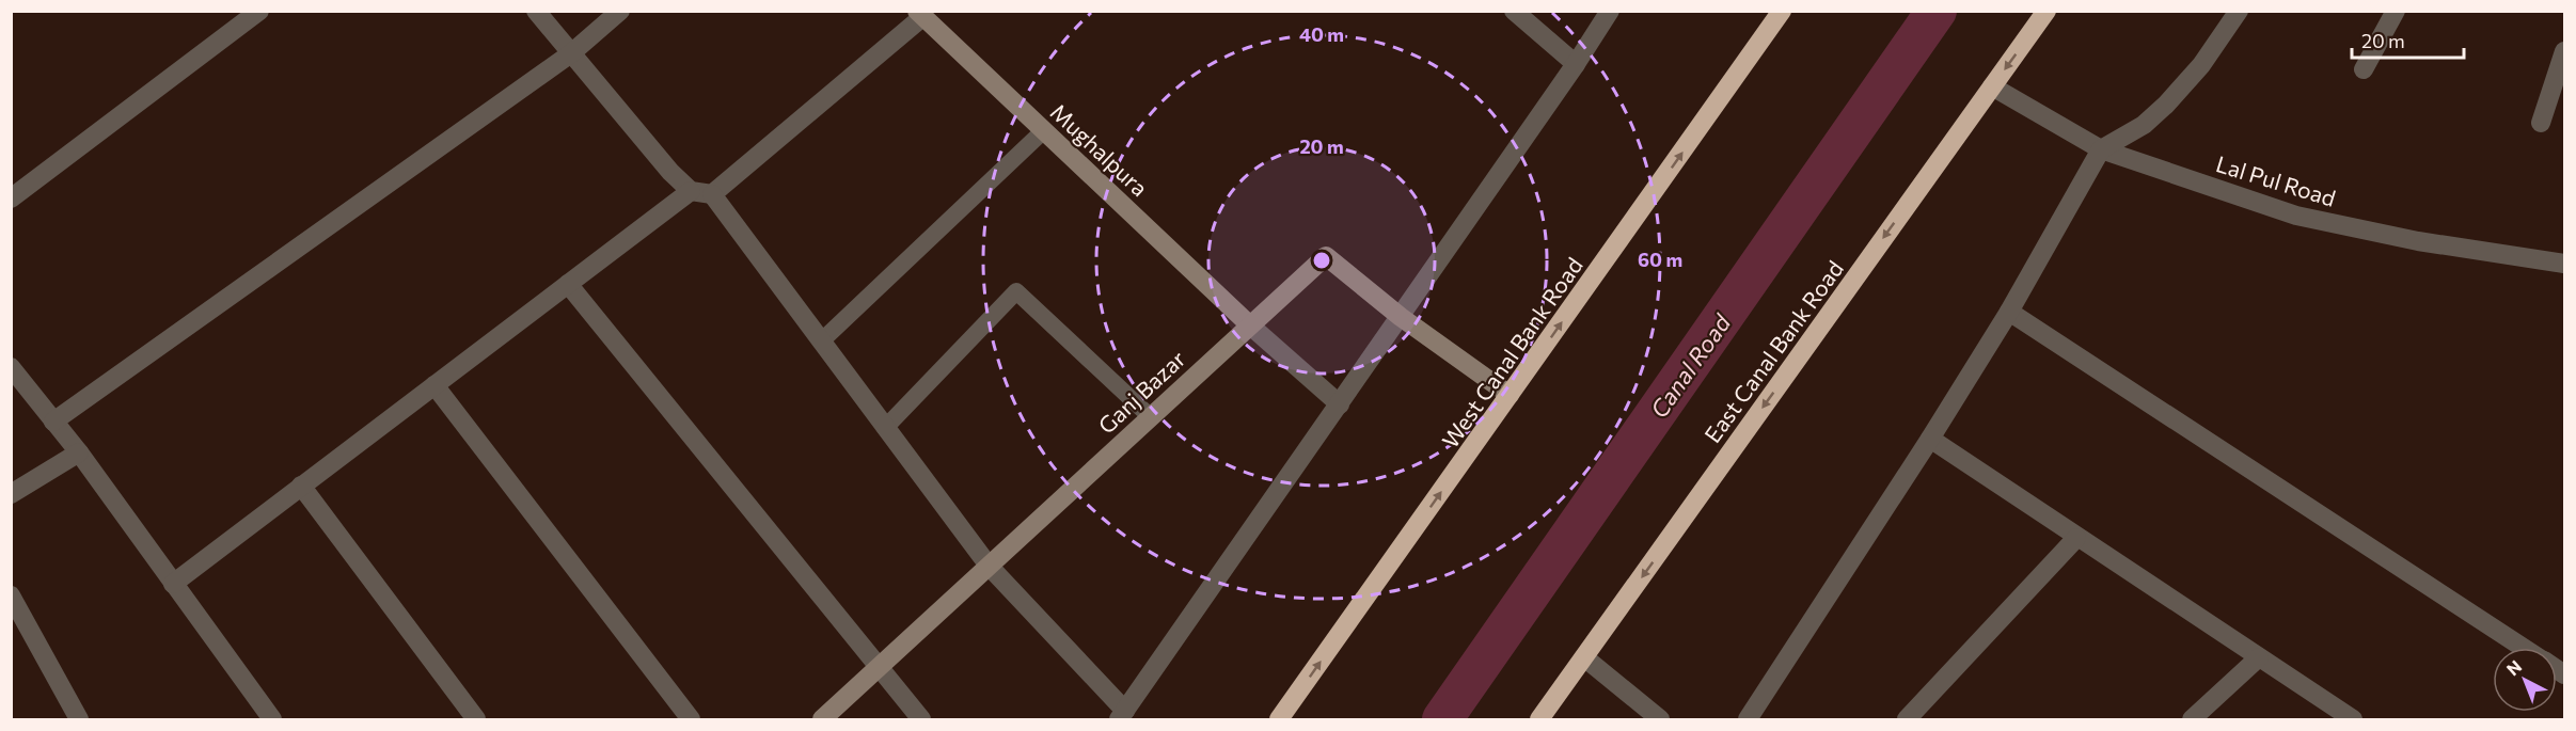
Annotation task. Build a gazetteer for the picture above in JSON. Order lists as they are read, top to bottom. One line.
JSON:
{"streets":{"highway":["East Canal Bank Road","West Canal Bank Road"],"street":["Mughalpura","Lal Pul Road","Ganj Bazar"]},"crossings":[["Mughalpura","Ganj Bazar"],["Lal Pul Road","East Canal Bank Road"],["West Canal Bank Road","Ganj Bazar"]],"one_way":["East Canal Bank Road","West Canal Bank Road"],"water":["Canal Road"],"scale_bar":"20 m","north":"top left","rings":["40 m","20 m","60 m"]}
